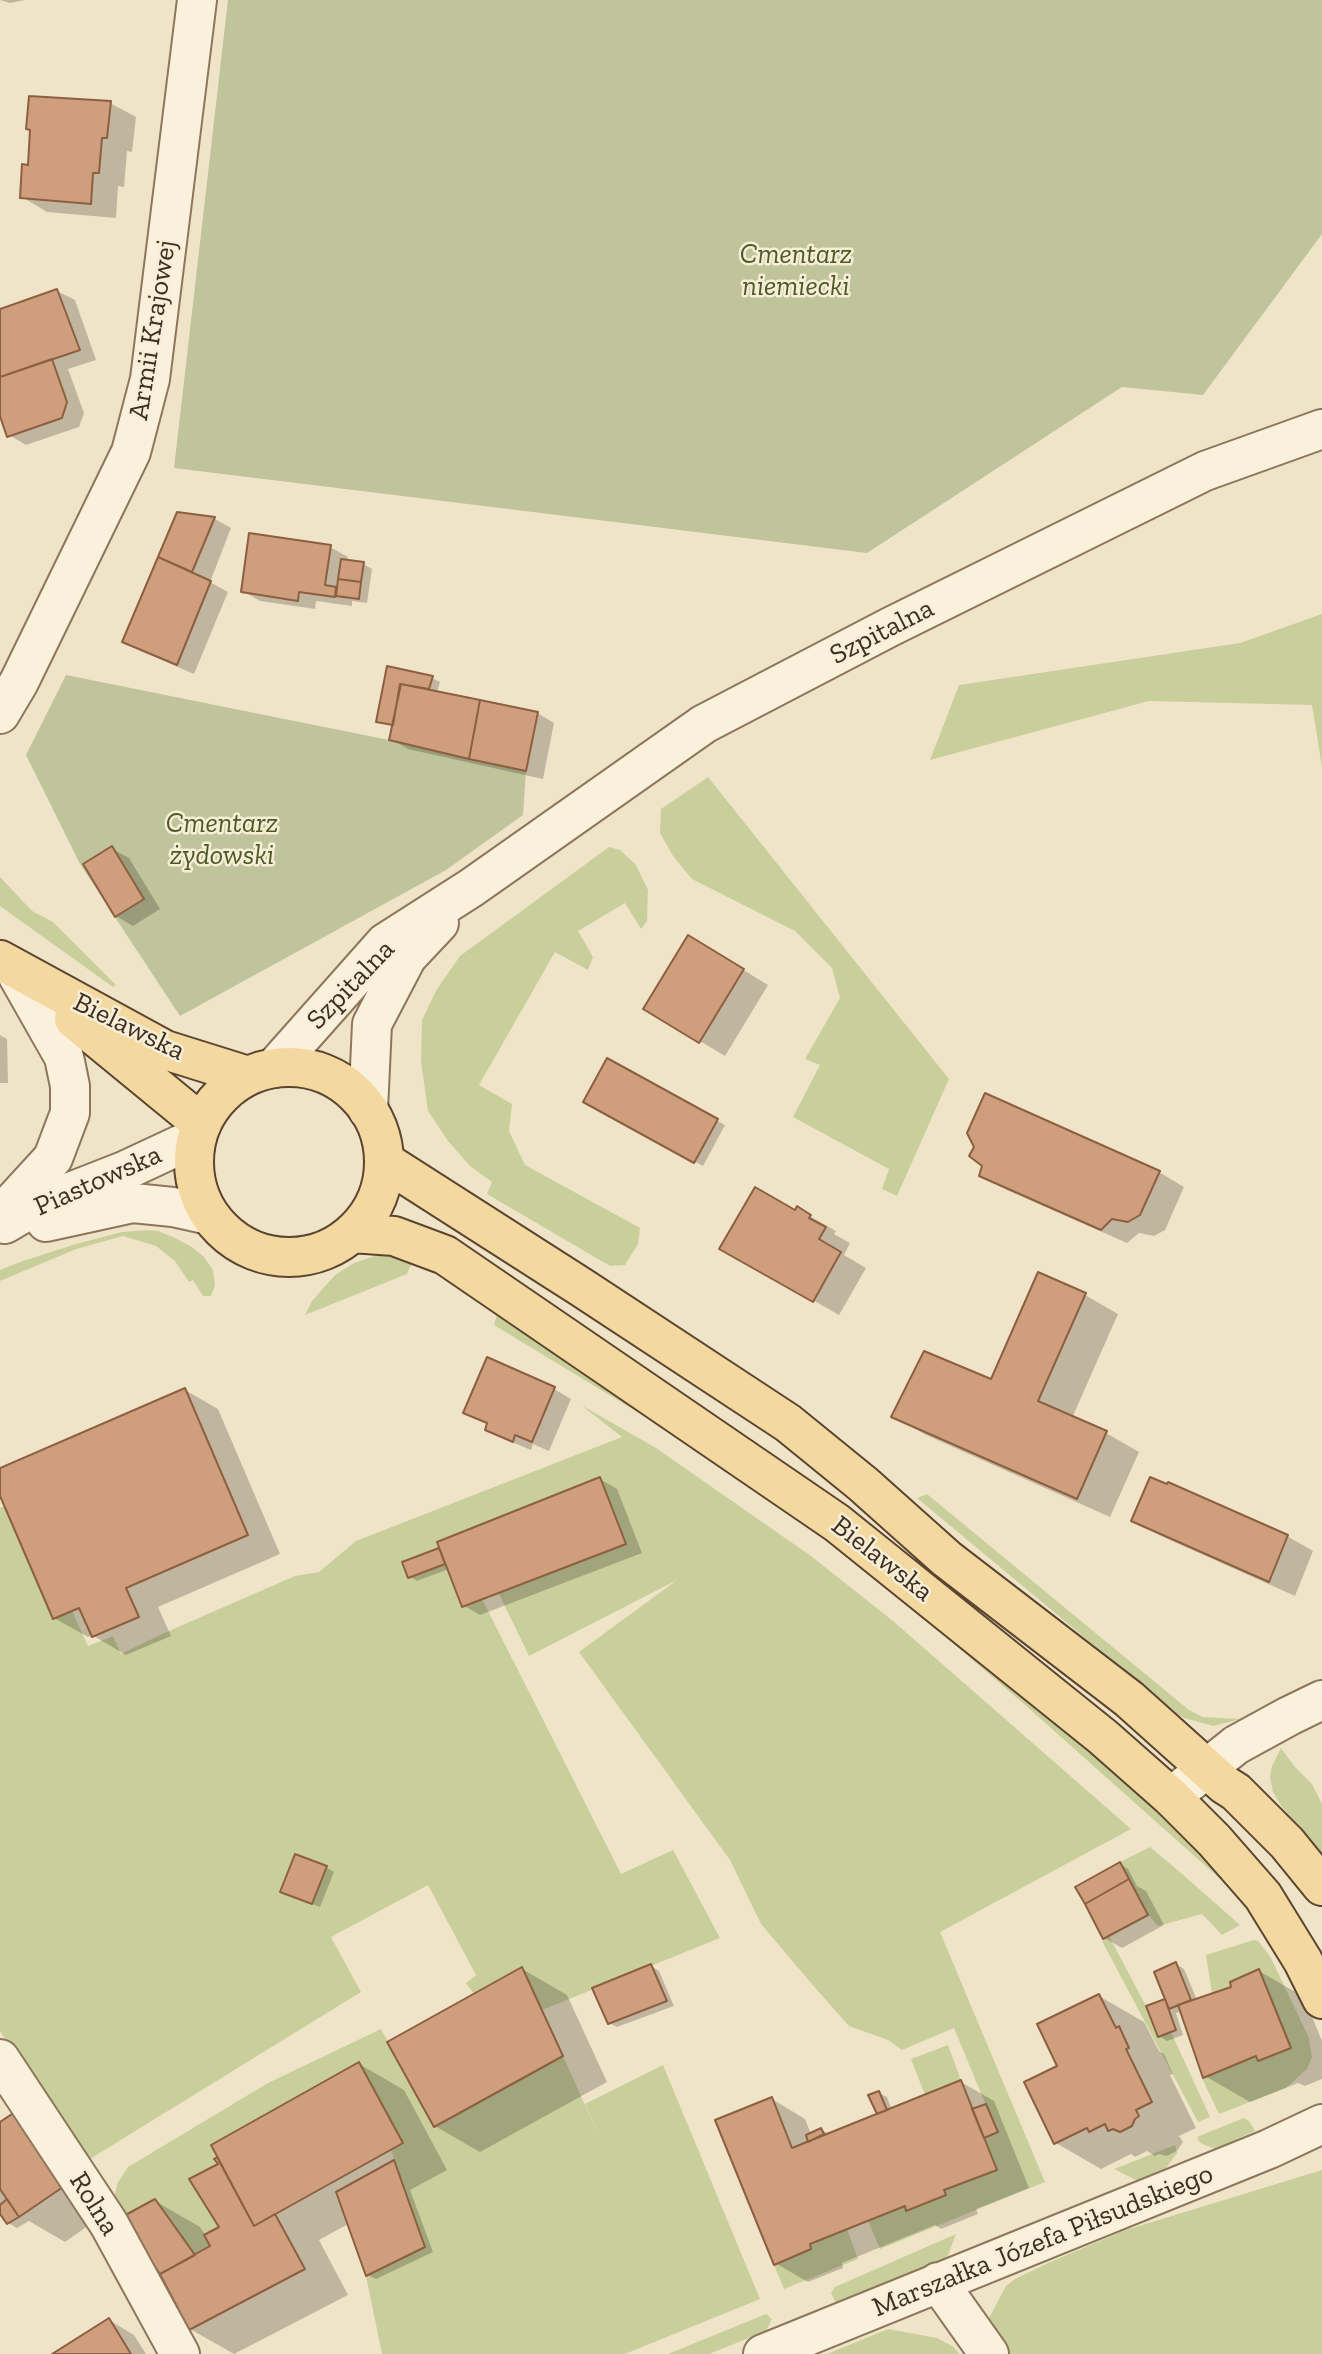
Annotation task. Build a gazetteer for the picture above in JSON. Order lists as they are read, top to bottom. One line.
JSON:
{"streets":{"main road":["Bielawska"],"street":["Armii Krajowej","Szpitalna","Piastowska","Rolna","Marszałka Józefa Piłsudskiego"]},"crossings":[["Szpitalna","Bielawska"],["Szpitalna","Piastowska"],["Bielawska","Piastowska"]],"parks":["Cmentarz niemiecki","Cmentarz żydowski"]}
